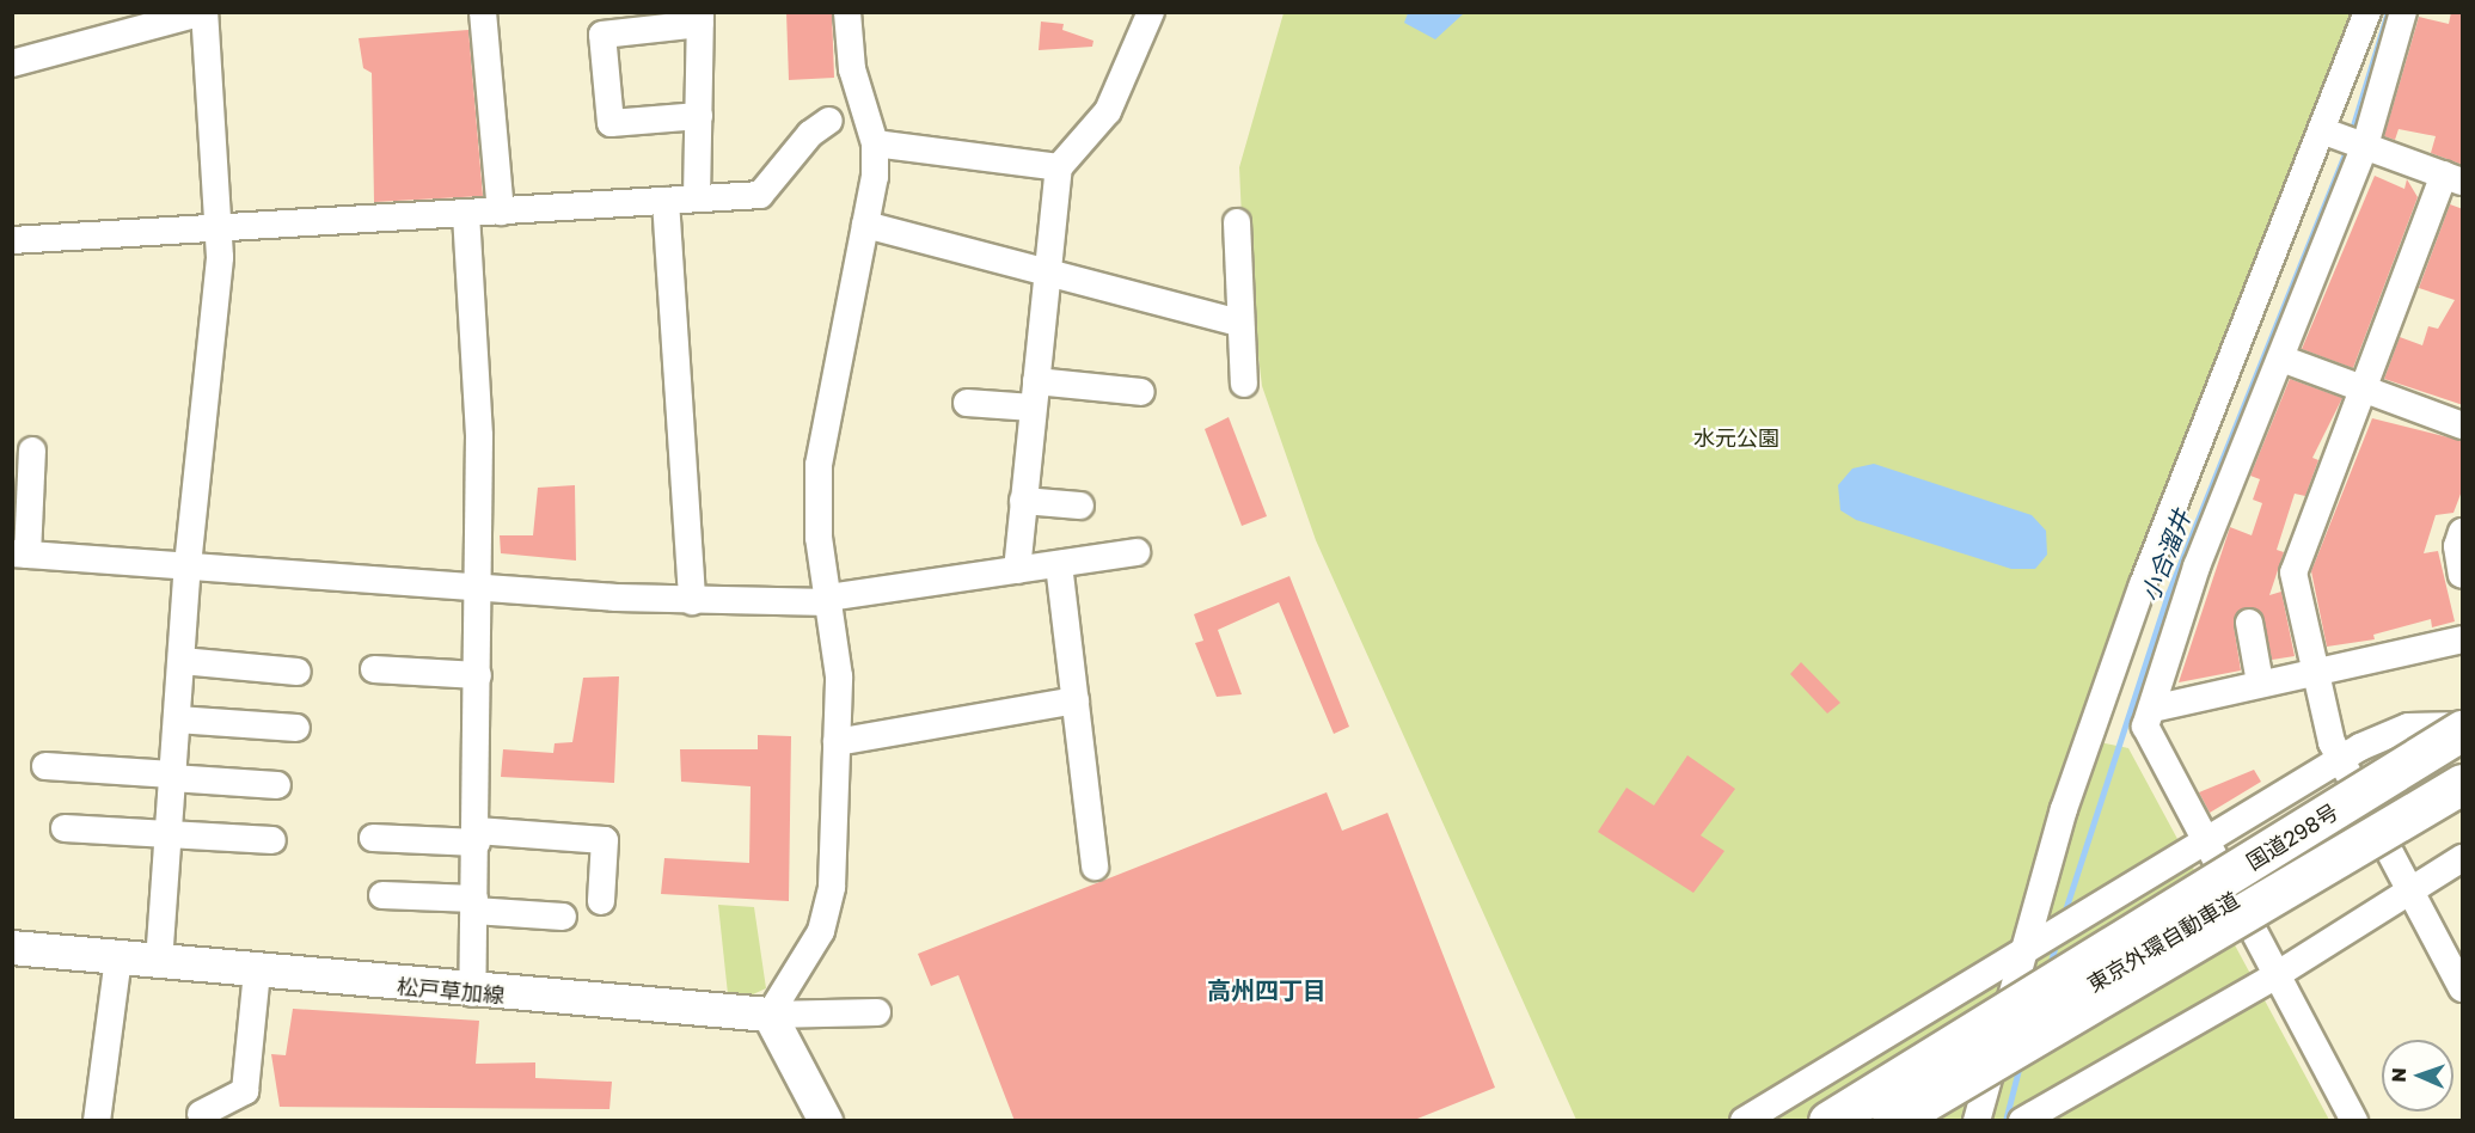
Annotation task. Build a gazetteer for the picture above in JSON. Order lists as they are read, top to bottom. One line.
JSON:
{"streets":{"highway":["国道298号","東京外環自動車道"],"main road":["松戸草加線"]},"districts":["高州四丁目"],"water":["小合溜井"],"parks":["水元公園"],"north":"left"}
